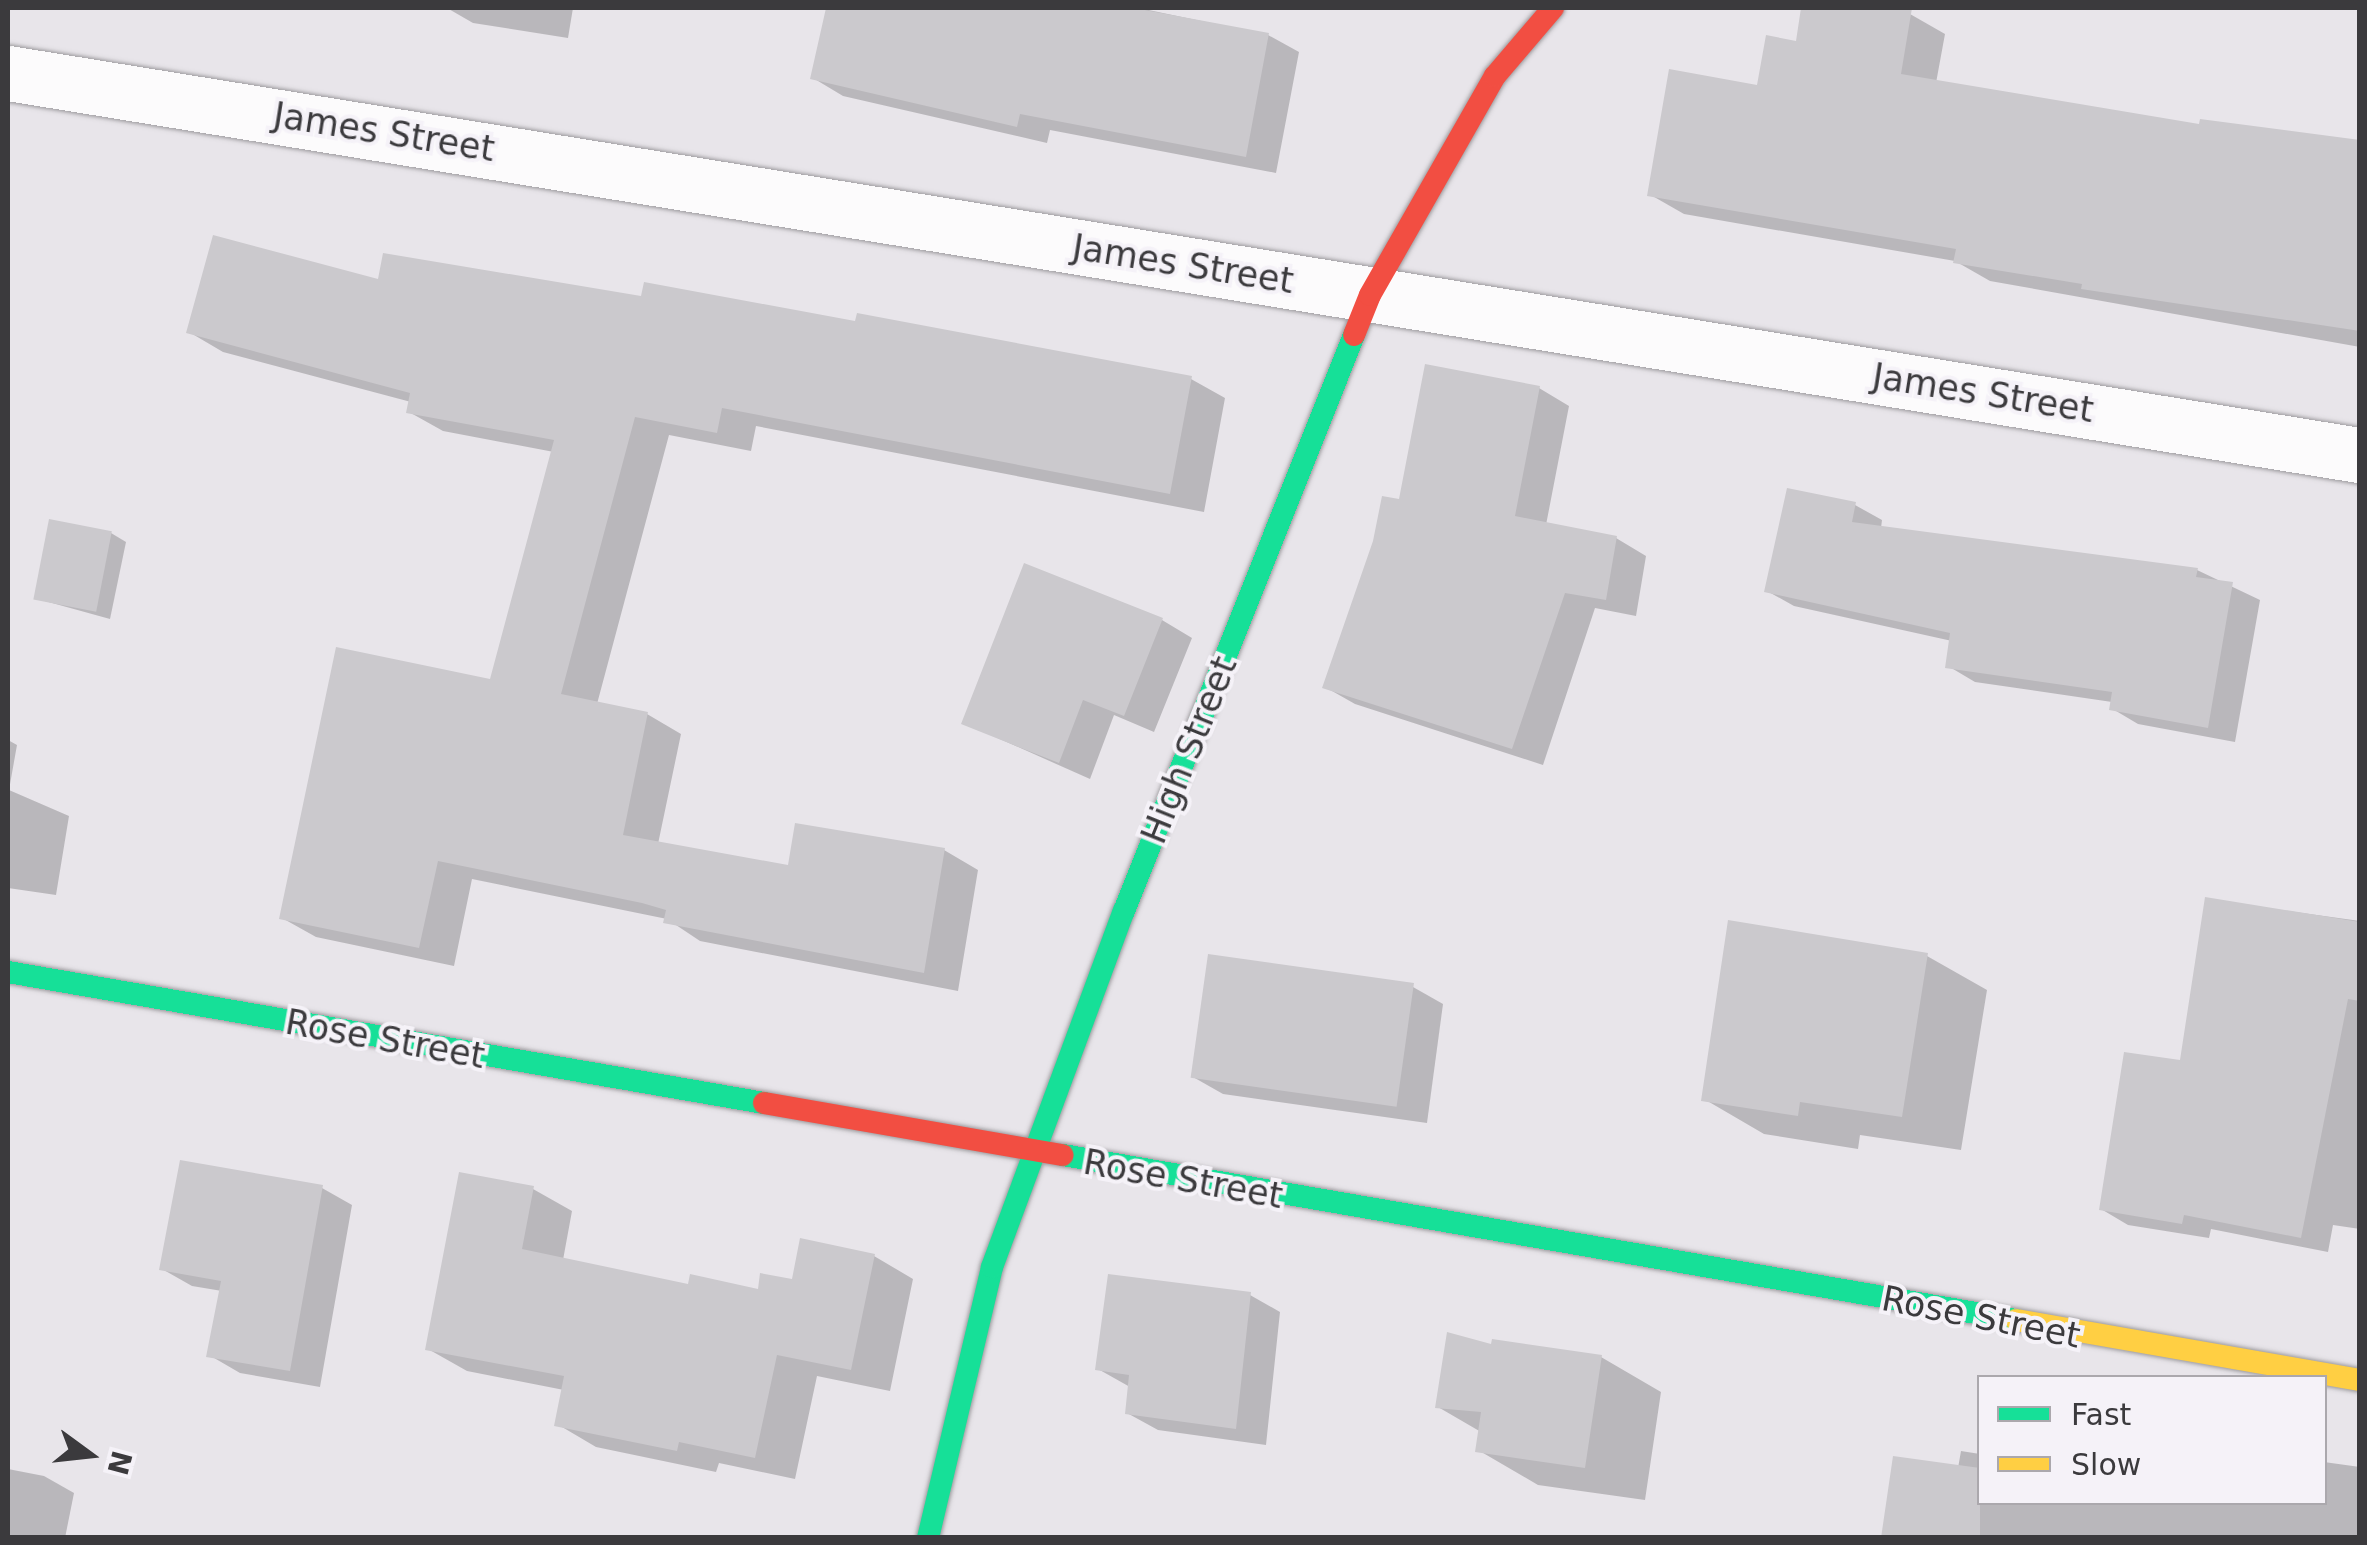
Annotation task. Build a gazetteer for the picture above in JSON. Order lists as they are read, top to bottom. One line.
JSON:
{"streets":{"street":["James Street","High Street","Rose Street"]},"crossings":[["James Street","High Street"],["High Street","Rose Street"]],"legend":["Fast","Slow"],"north":"right"}
